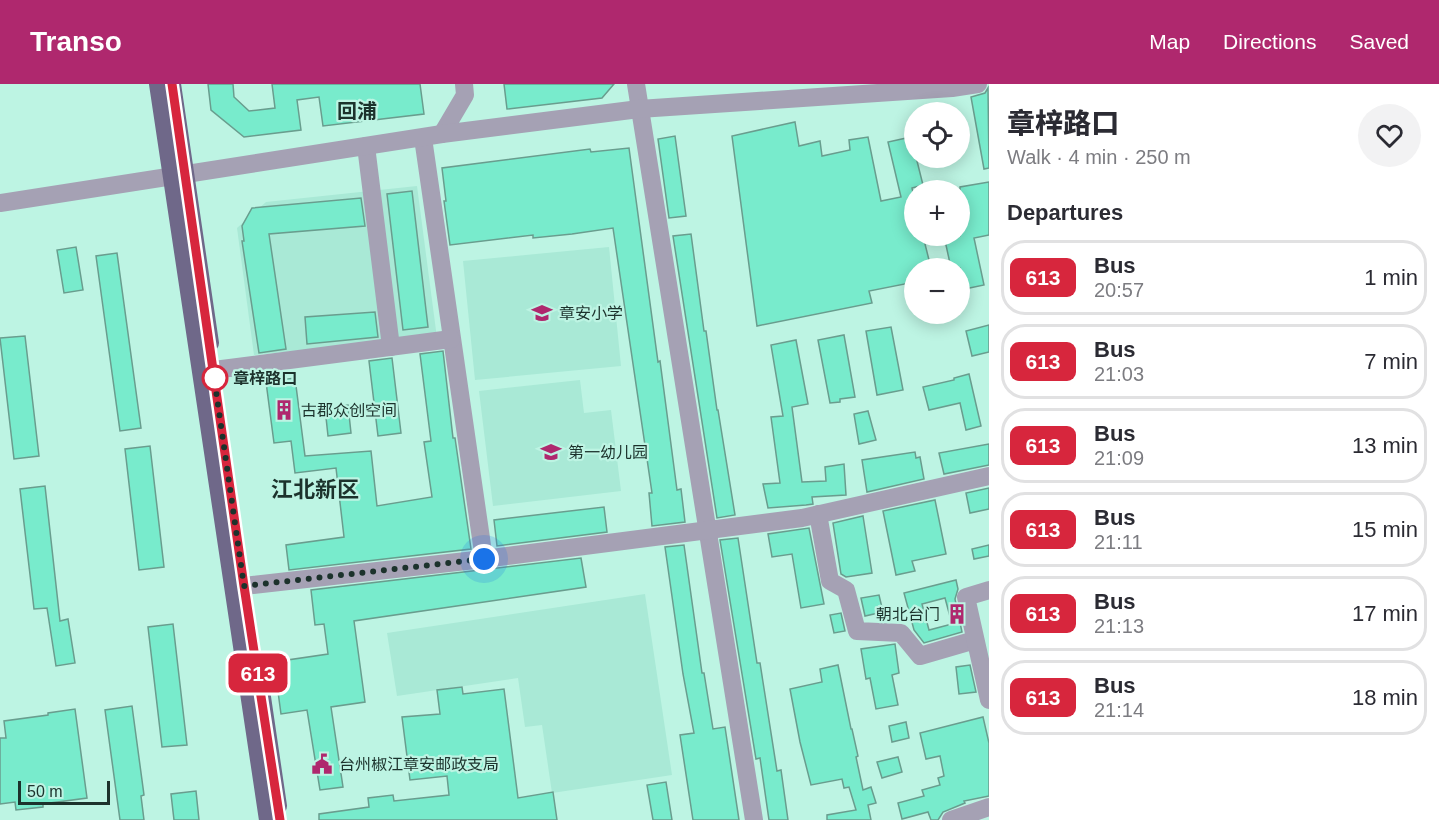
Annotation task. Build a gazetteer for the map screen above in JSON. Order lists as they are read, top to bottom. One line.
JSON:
{"districts":["回浦","江北新区"],"places":{"school or university":["章安小学","第一幼儿园"],"other":["章梓路口"],"building":["古郡众创空间","朝北台门"],"public building":["台州椒江章安邮政支局"]},"lines":["bus line 613"],"scale_bar":"50 m","page":{"header":"Transo","nav":["Map","Directions","Saved"],"on_map":"613","heading":[["章梓路口","Walk · 4 min · 250 m"],"Departures"],"map_buttons":["+","−"],"list":[{"mark":"613","name":"Bus","note":"20:57","value":"1 min"},{"mark":"613","name":"Bus","note":"21:03","value":"7 min"},{"mark":"613","name":"Bus","note":"21:09","value":"13 min"},{"mark":"613","name":"Bus","note":"21:11","value":"15 min"},{"mark":"613","name":"Bus","note":"21:13","value":"17 min"},{"mark":"613","name":"Bus","note":"21:14","value":"18 min"}],"scale":"50 m"}}
